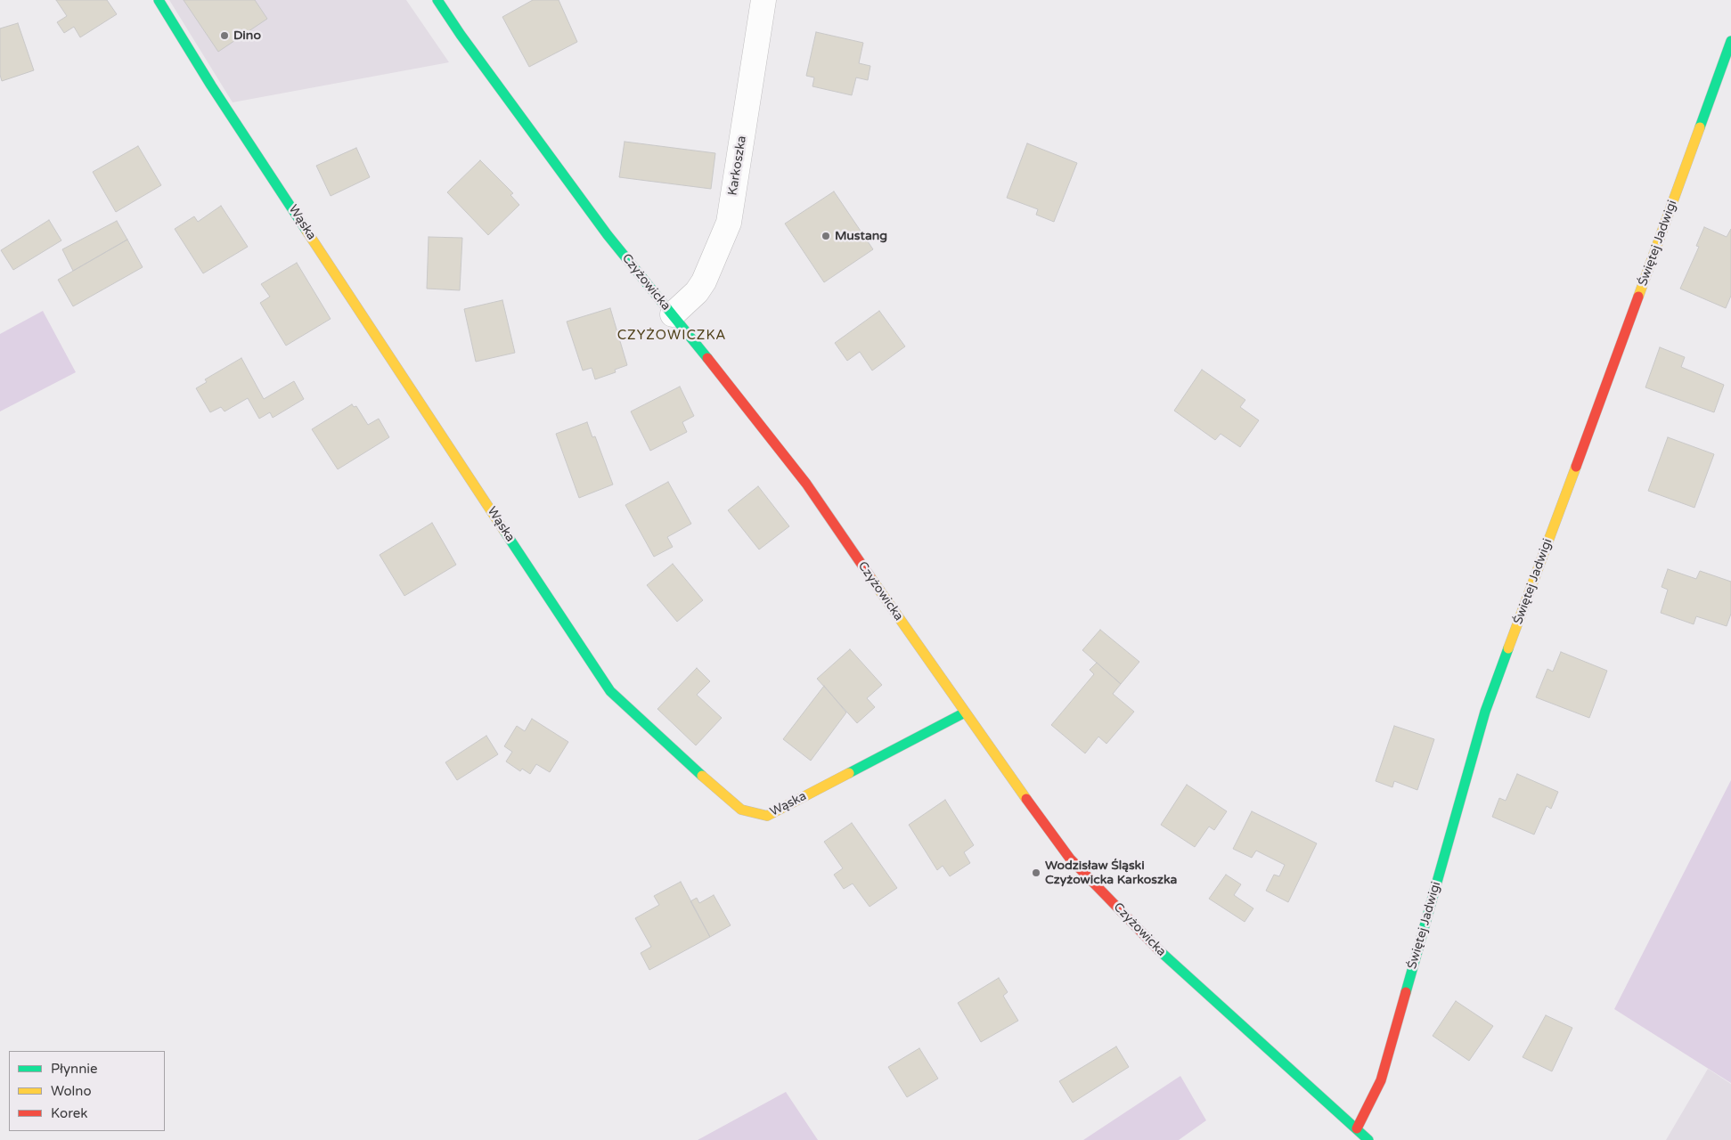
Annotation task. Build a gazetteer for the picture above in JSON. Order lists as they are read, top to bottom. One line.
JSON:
{"streets":{"street":["Karkoszka","Wąska","Świętej Jadwigi","Czyżowicka"]},"crossings":[["Karkoszka","Czyżowicka"],["Wąska","Czyżowicka"],["Świętej Jadwigi","Czyżowicka"]],"districts":["CZYŻOWICZKA"],"places":["Dino","Mustang","Wodzisław Śląski Czyżowicka Karkoszka"],"legend":["Płynnie","Wolno","Korek"]}
